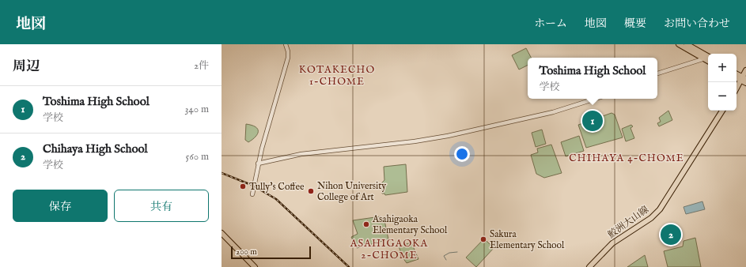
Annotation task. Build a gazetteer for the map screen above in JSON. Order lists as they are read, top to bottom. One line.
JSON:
{"streets":{"main road":["鮫洲大山線"]},"districts":["KOTAKECHO 1-CHOME","CHIHAYA 4-CHOME","ASAHIGAOKA 2-CHOME"],"places":["Tully's Coffee","Nihon University College of Art","Asahigaoka Elementary School","Sakura Elementary School"],"scale_bar":"200 m","page":{"header":"地図","nav":["ホーム","地図","概要","お問い合わせ"],"heading":["周辺","2件"],"map_buttons":["+","−"],"popup":["Toshima High School","学校"],"list":[{"mark":"1","name":"Toshima High School","note":"学校","value":"340 m"},{"mark":"2","name":"Chihaya High School","note":"学校","value":"560 m"}],"pins":["1","2"],"buttons":["保存","共有"],"scale":"200 m"}}
